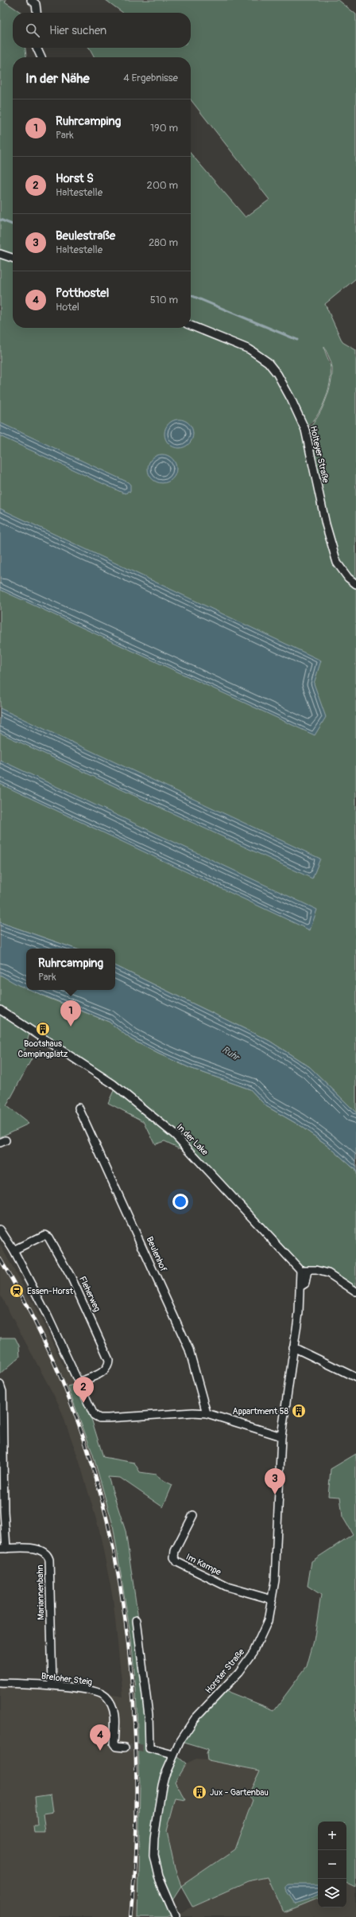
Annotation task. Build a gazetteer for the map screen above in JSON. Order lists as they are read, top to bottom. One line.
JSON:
{"streets":{"street":["Holteyer Straße","In der Lake","Beulenhof","Fleherweg","Im Kampe","Mariannenbahn","Horster Straße","Breloher Steig"]},"crossings":[["In der Lake","Horster Straße"],["Im Kampe","Horster Straße"],["Mariannenbahn","Breloher Steig"]],"water":["Ruhr"],"places":{"building":["Bootshaus Campingplatz","Appartment 58","Jux - Gartenbau"],"station":["Essen-Horst"]},"page":{"search":"Hier suchen","heading":["In der Nähe","4 Ergebnisse"],"list":[{"mark":"1","name":"Ruhrcamping","note":"Park","value":"190 m"},{"mark":"2","name":"Horst S","note":"Haltestelle","value":"200 m"},{"mark":"3","name":"Beulestraße","note":"Haltestelle","value":"280 m"},{"mark":"4","name":"Potthostel","note":"Hotel","value":"510 m"}],"popup":["Ruhrcamping","Park"],"pins":["1","2","3","4"],"map_buttons":["+","−"]}}
